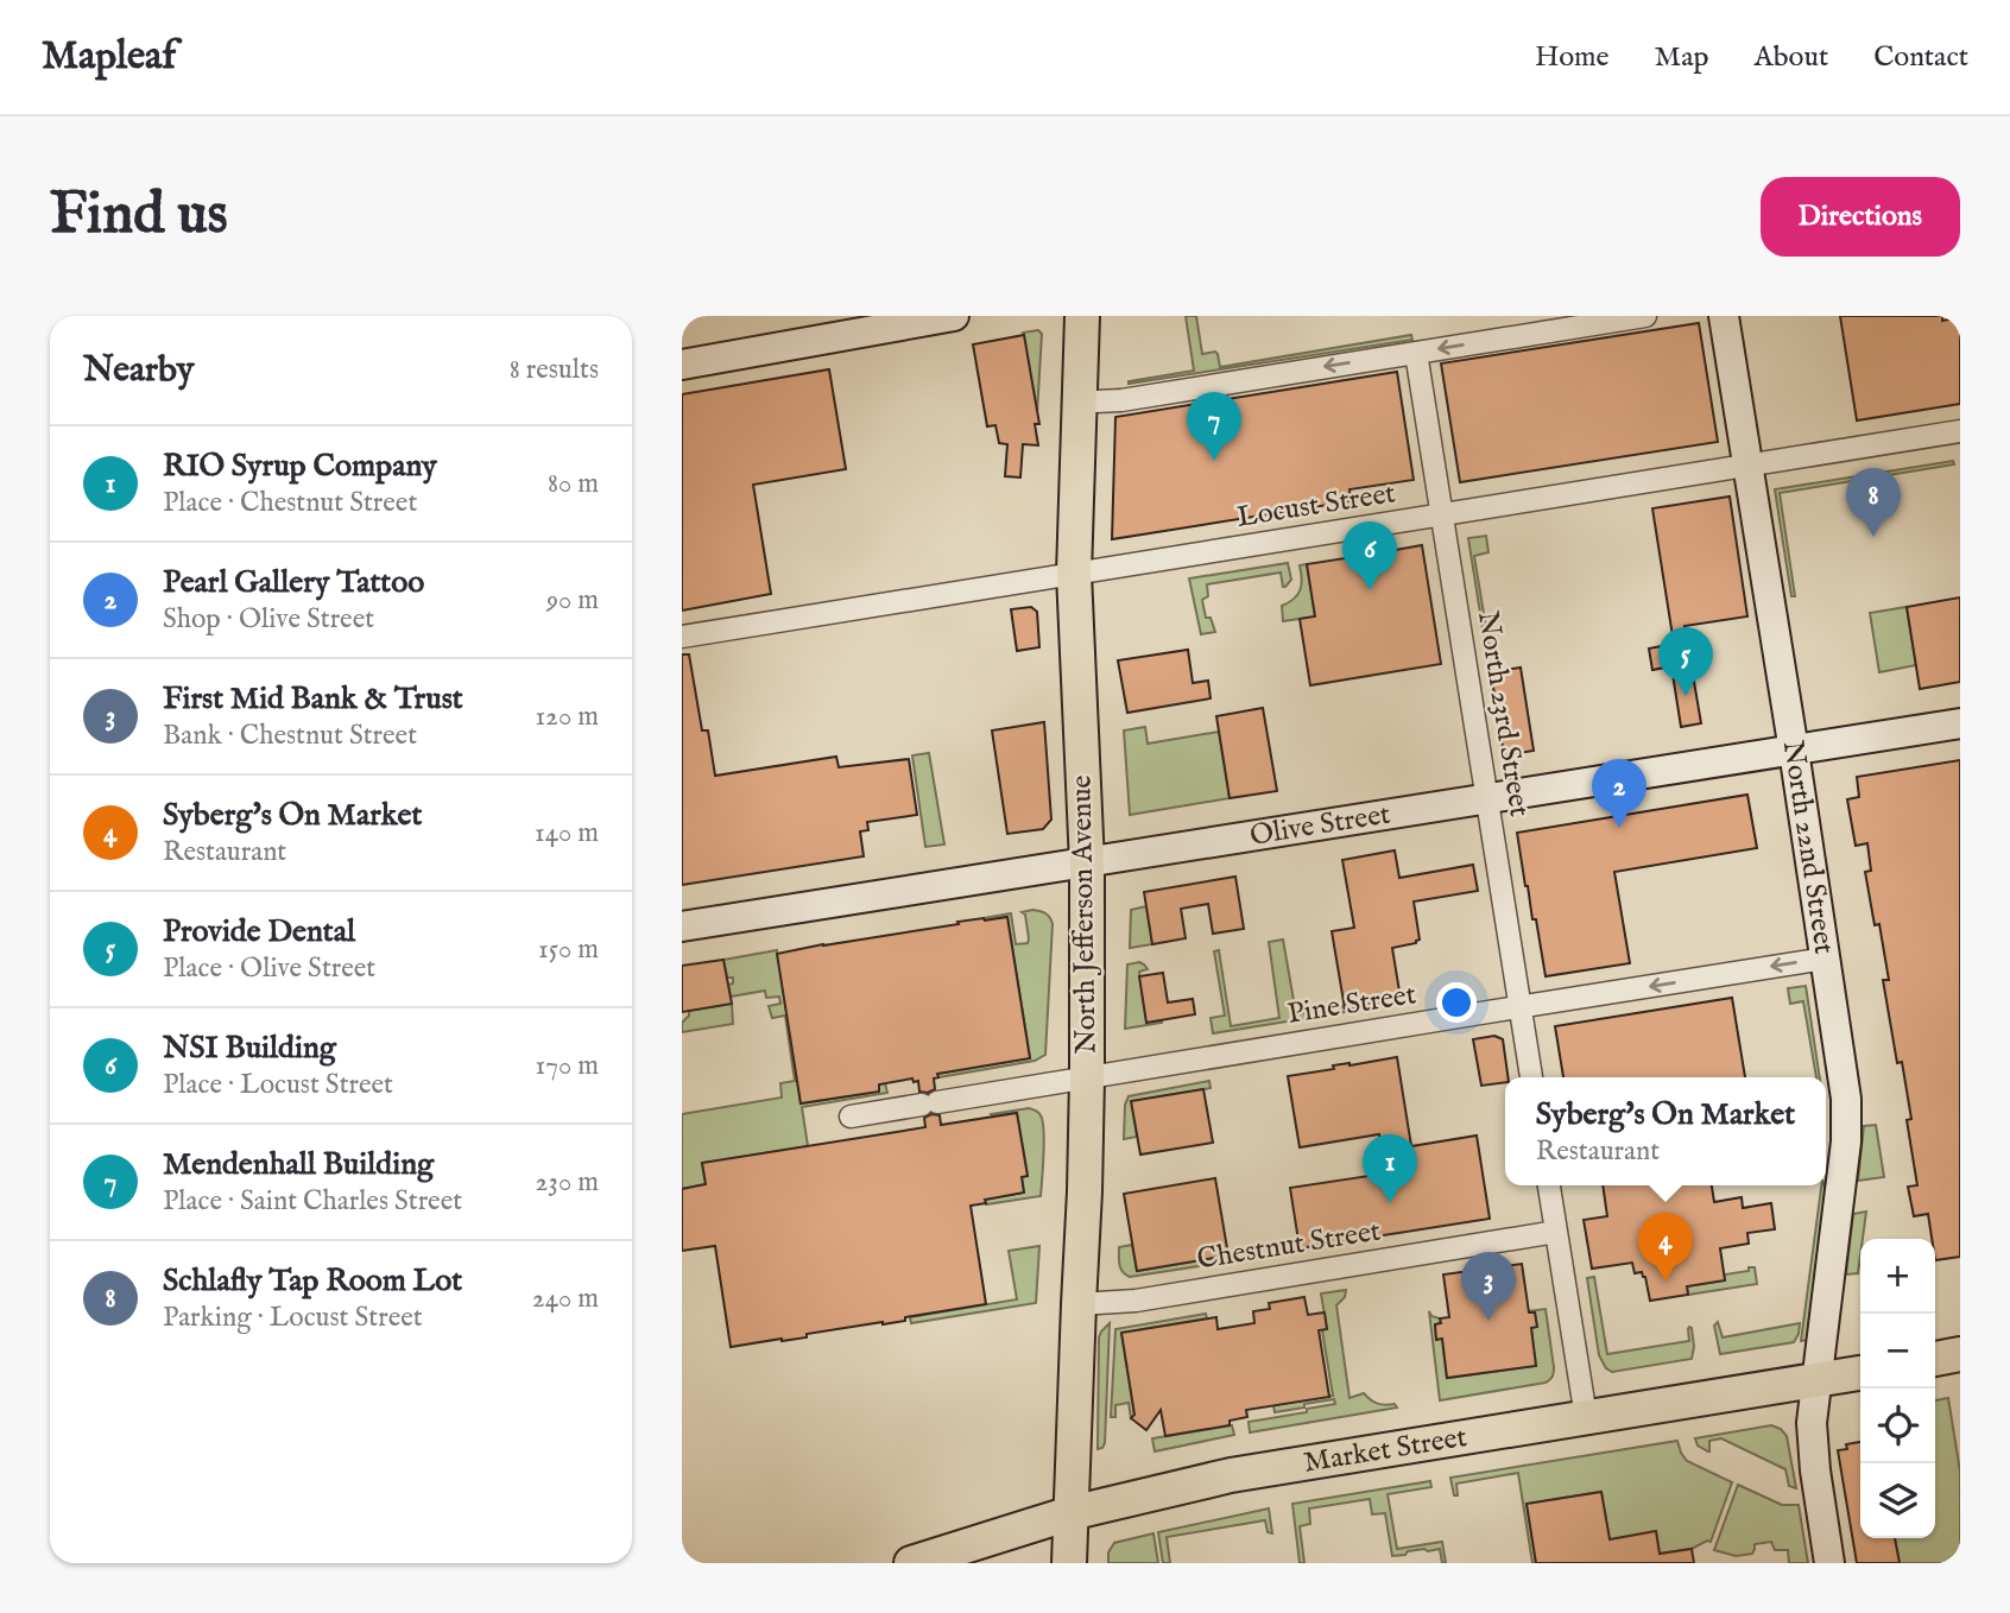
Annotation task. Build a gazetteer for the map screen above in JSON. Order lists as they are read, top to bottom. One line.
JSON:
{"streets":{"main road":["Olive Street","North 22nd Street","North Jefferson Avenue","Market Street"],"street":["Locust Street","North 23rd Street","Pine Street","Chestnut Street"]},"crossings":[["Locust Street","North 23rd Street"],["Locust Street","North 22nd Street"],["Locust Street","North Jefferson Avenue"],["North 23rd Street","Olive Street"],["North 23rd Street","Pine Street"],["Olive Street","North 22nd Street"],["Olive Street","North Jefferson Avenue"],["North 22nd Street","Pine Street"],["North 22nd Street","Market Street"],["North Jefferson Avenue","Pine Street"],["North Jefferson Avenue","Chestnut Street"],["North Jefferson Avenue","Market Street"]],"page":{"header":"Mapleaf","nav":["Home","Map","About","Contact"],"buttons":"Directions","title":"Find us","heading":["Nearby","8 results"],"pins":["7","8","6","5","2","1","4","3"],"list":[{"mark":"1","name":"RIO Syrup Company","note":"Place · Chestnut Street","value":"80 m"},{"mark":"2","name":"Pearl Gallery Tattoo","note":"Shop · Olive Street","value":"90 m"},{"mark":"3","name":"First Mid Bank & Trust","note":"Bank · Chestnut Street","value":"120 m"},{"mark":"4","name":"Syberg's On Market","note":"Restaurant","value":"140 m"},{"mark":"5","name":"Provide Dental","note":"Place · Olive Street","value":"150 m"},{"mark":"6","name":"NSI Building","note":"Place · Locust Street","value":"170 m"},{"mark":"7","name":"Mendenhall Building","note":"Place · Saint Charles Street","value":"230 m"},{"mark":"8","name":"Schlafly Tap Room Lot","note":"Parking · Locust Street","value":"240 m"}],"popup":["Syberg's On Market","Restaurant"],"map_buttons":["+","−"]}}
